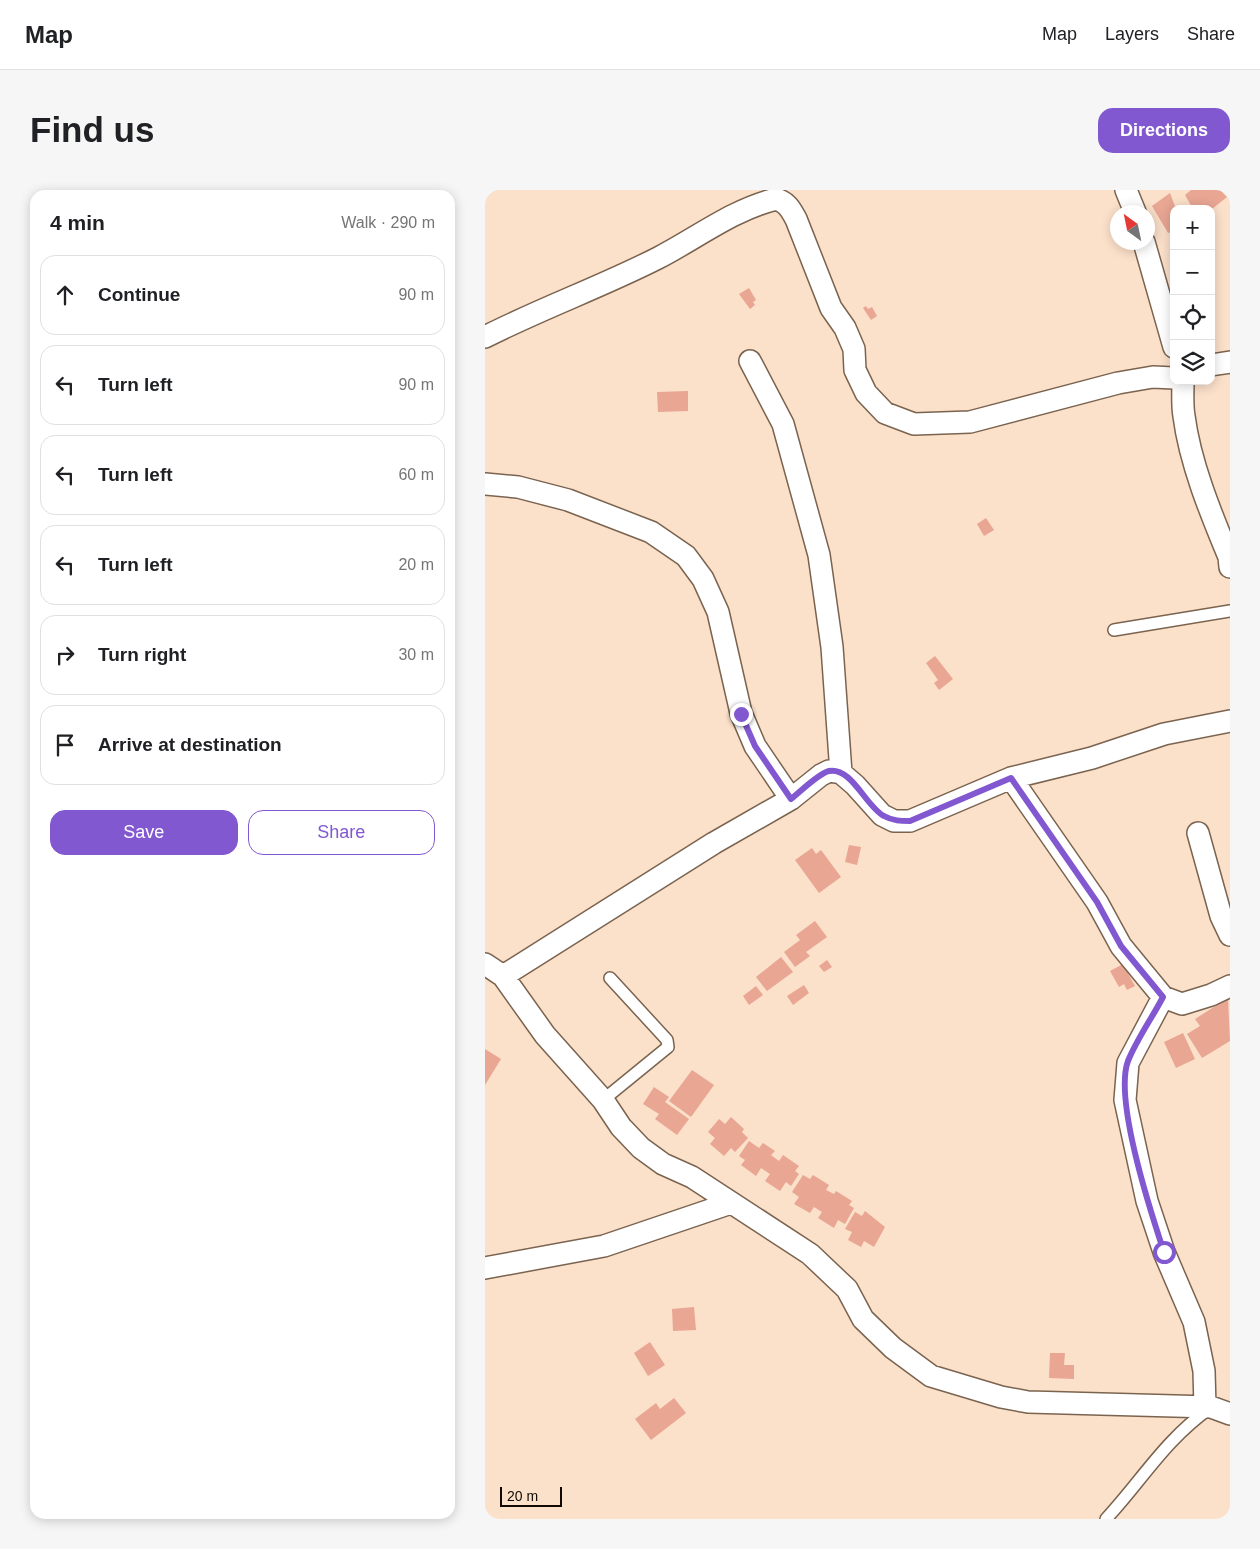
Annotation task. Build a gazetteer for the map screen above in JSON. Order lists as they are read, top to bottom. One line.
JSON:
{"scale_bar":"20 m","north":"top left","page":{"header":"Map","nav":["Map","Layers","Share"],"buttons":["Directions",["Save","Share"]],"title":"Find us","heading":["4 min","Walk · 290 m"],"map_buttons":["+","−"],"list":[["Continue","90 m"],["Turn left","90 m"],["Turn left","60 m"],["Turn left","20 m"],["Turn right","30 m"],"Arrive at destination"],"scale":"20 m"}}
